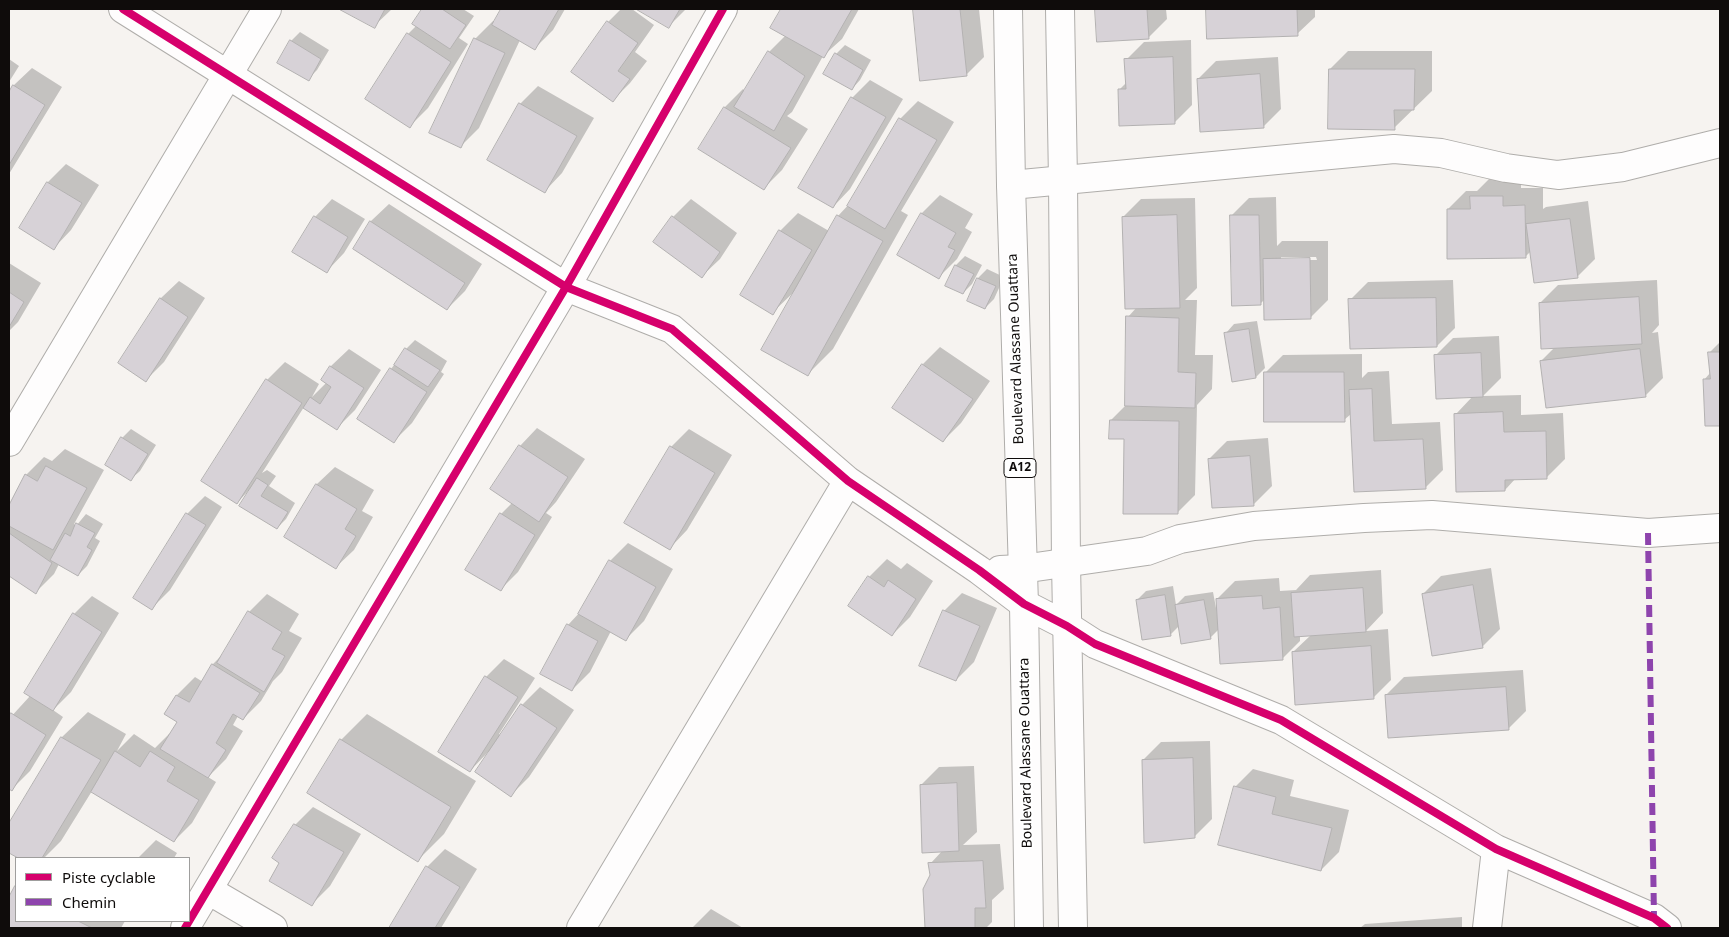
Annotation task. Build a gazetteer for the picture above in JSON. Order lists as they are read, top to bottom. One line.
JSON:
{"streets":{"street":["Boulevard Alassane Ouattara","A12"]},"legend":["Piste cyclable","Chemin"]}
